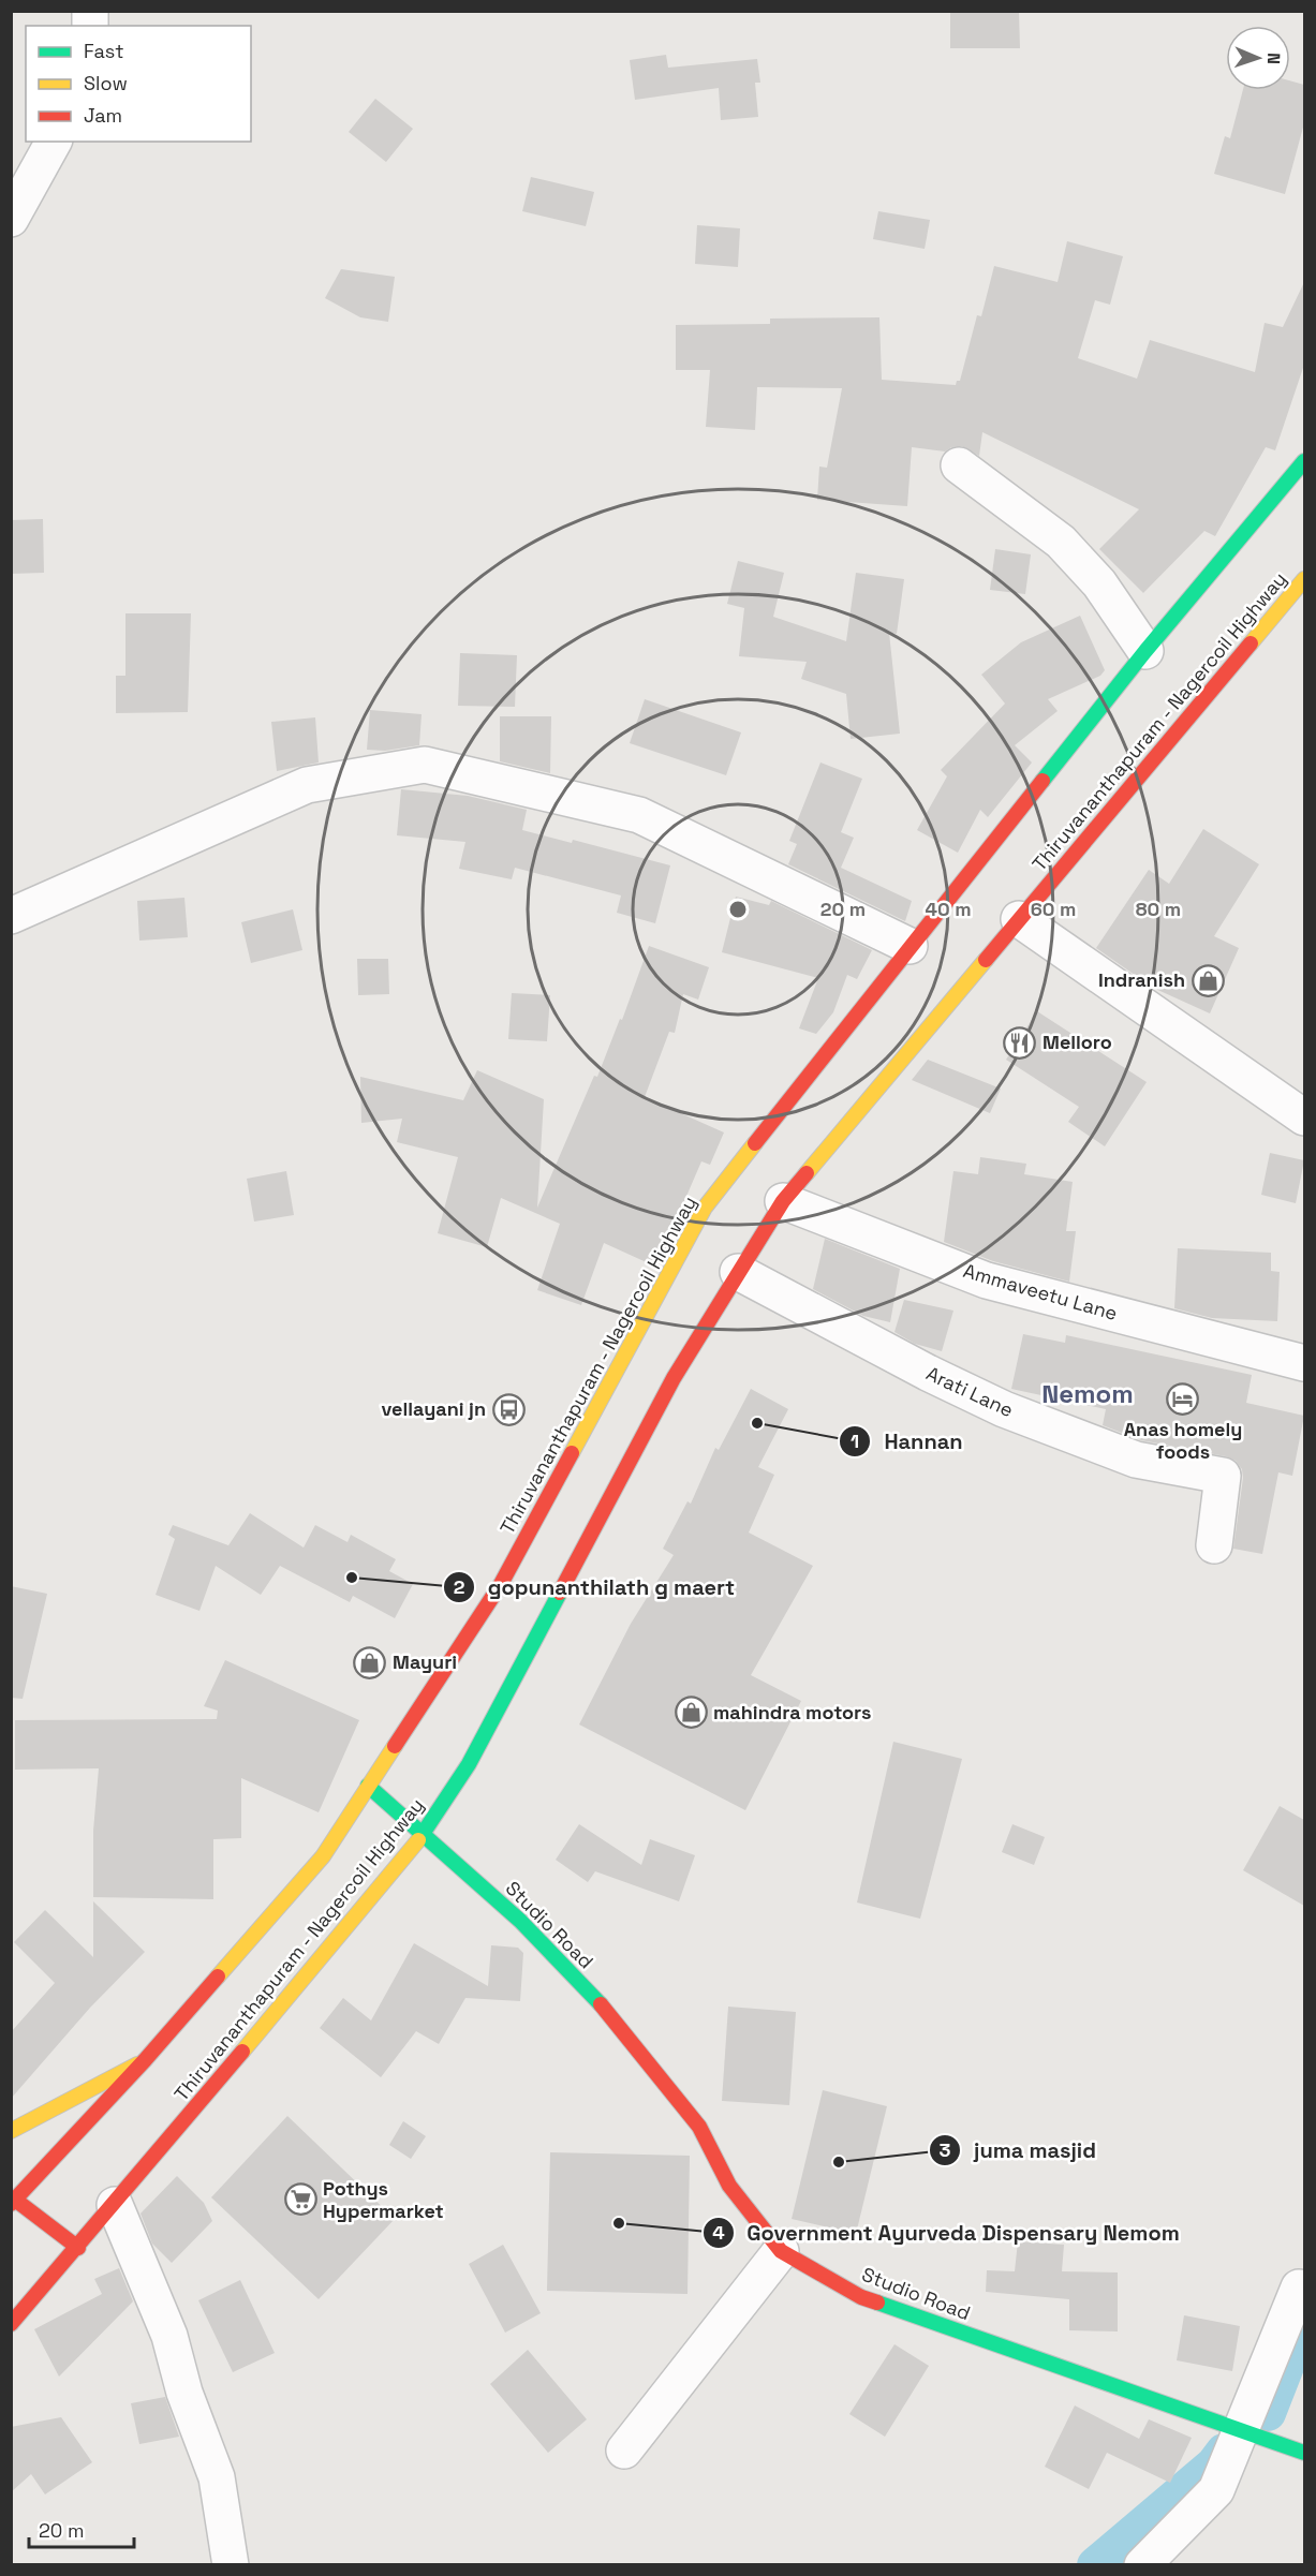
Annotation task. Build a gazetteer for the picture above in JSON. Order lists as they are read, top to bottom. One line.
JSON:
{"streets":{"main road":["Thiruvananthapuram - Nagercoil Highway","Studio Road"],"street":["Ammaveetu Lane","Arati Lane"]},"crossings":[["Thiruvananthapuram - Nagercoil Highway","Ammaveetu Lane"],["Thiruvananthapuram - Nagercoil Highway","Arati Lane"],["Thiruvananthapuram - Nagercoil Highway","Studio Road"]],"districts":["Nemom"],"places":{"shop":["Indranish","Mayuri","mahindra motors"],"restaurant":["Melloro"],"hotel":["Anas homely foods"],"bus stop":["vellayani jn"],"other":["Hannan","gopunanthilath g maert","juma masjid","Government Ayurveda Dispensary Nemom"],"supermarket":["Pothys Hypermarket"]},"legend":["Fast","Slow","Jam"],"scale_bar":"20 m","north":"right","rings":["20 m","40 m","60 m","80 m"]}
